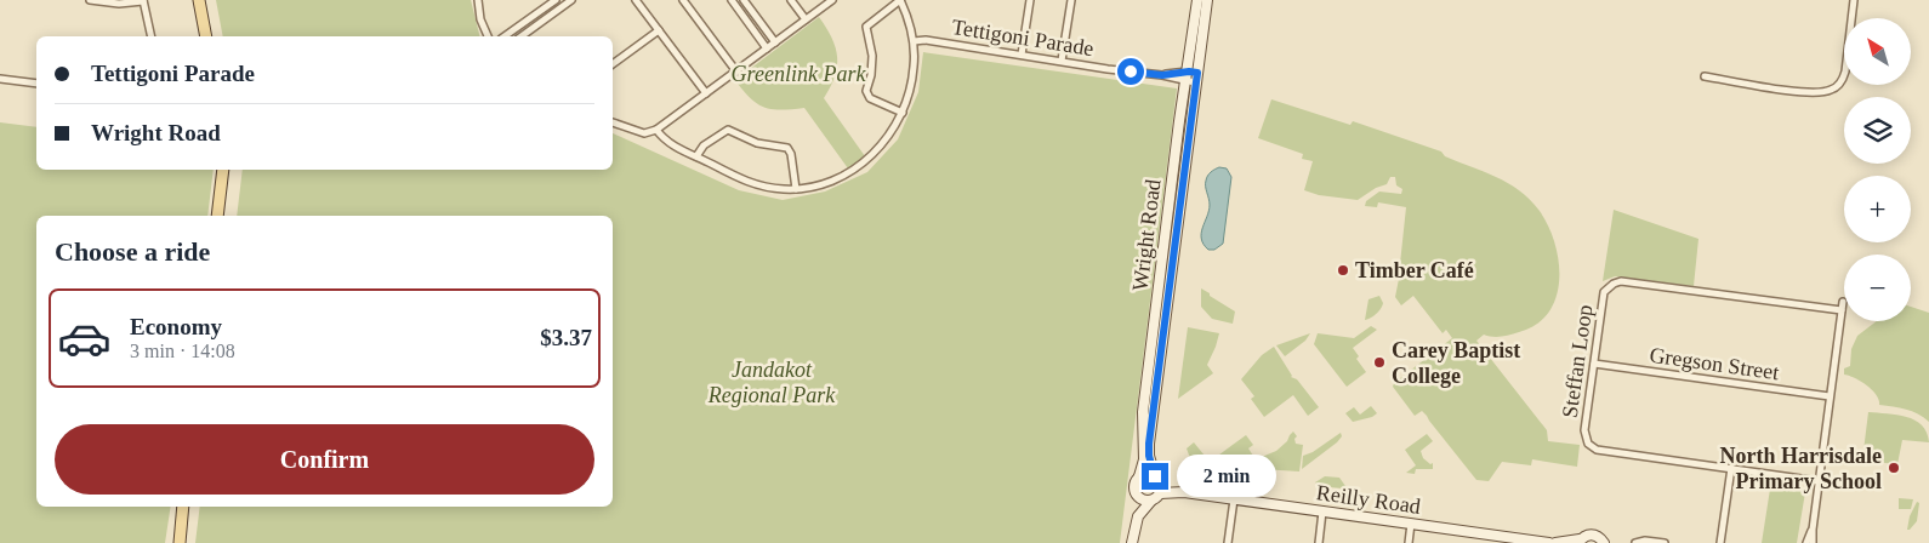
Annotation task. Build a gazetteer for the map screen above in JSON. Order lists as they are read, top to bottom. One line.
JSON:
{"streets":{"street":["Tettigoni Parade","Wright Road","Steffan Loop","Gregson Street","Reilly Road"]},"crossings":[["Tettigoni Parade","Wright Road"],["Wright Road","Reilly Road"],["Steffan Loop","Gregson Street"]],"parks":["Greenlink Park","Jandakot Regional Park"],"places":["Timber Café","Carey Baptist College","North Harrisdale Primary School"],"north":"top left","page":{"map_buttons":["+","−"],"banner":["Tettigoni Parade","Wright Road"],"heading":"Choose a ride","list":[{"name":"Economy","note":"3 min · 14:08","value":"$3.37"}],"buttons":"Confirm","bubble":"2 min"}}
